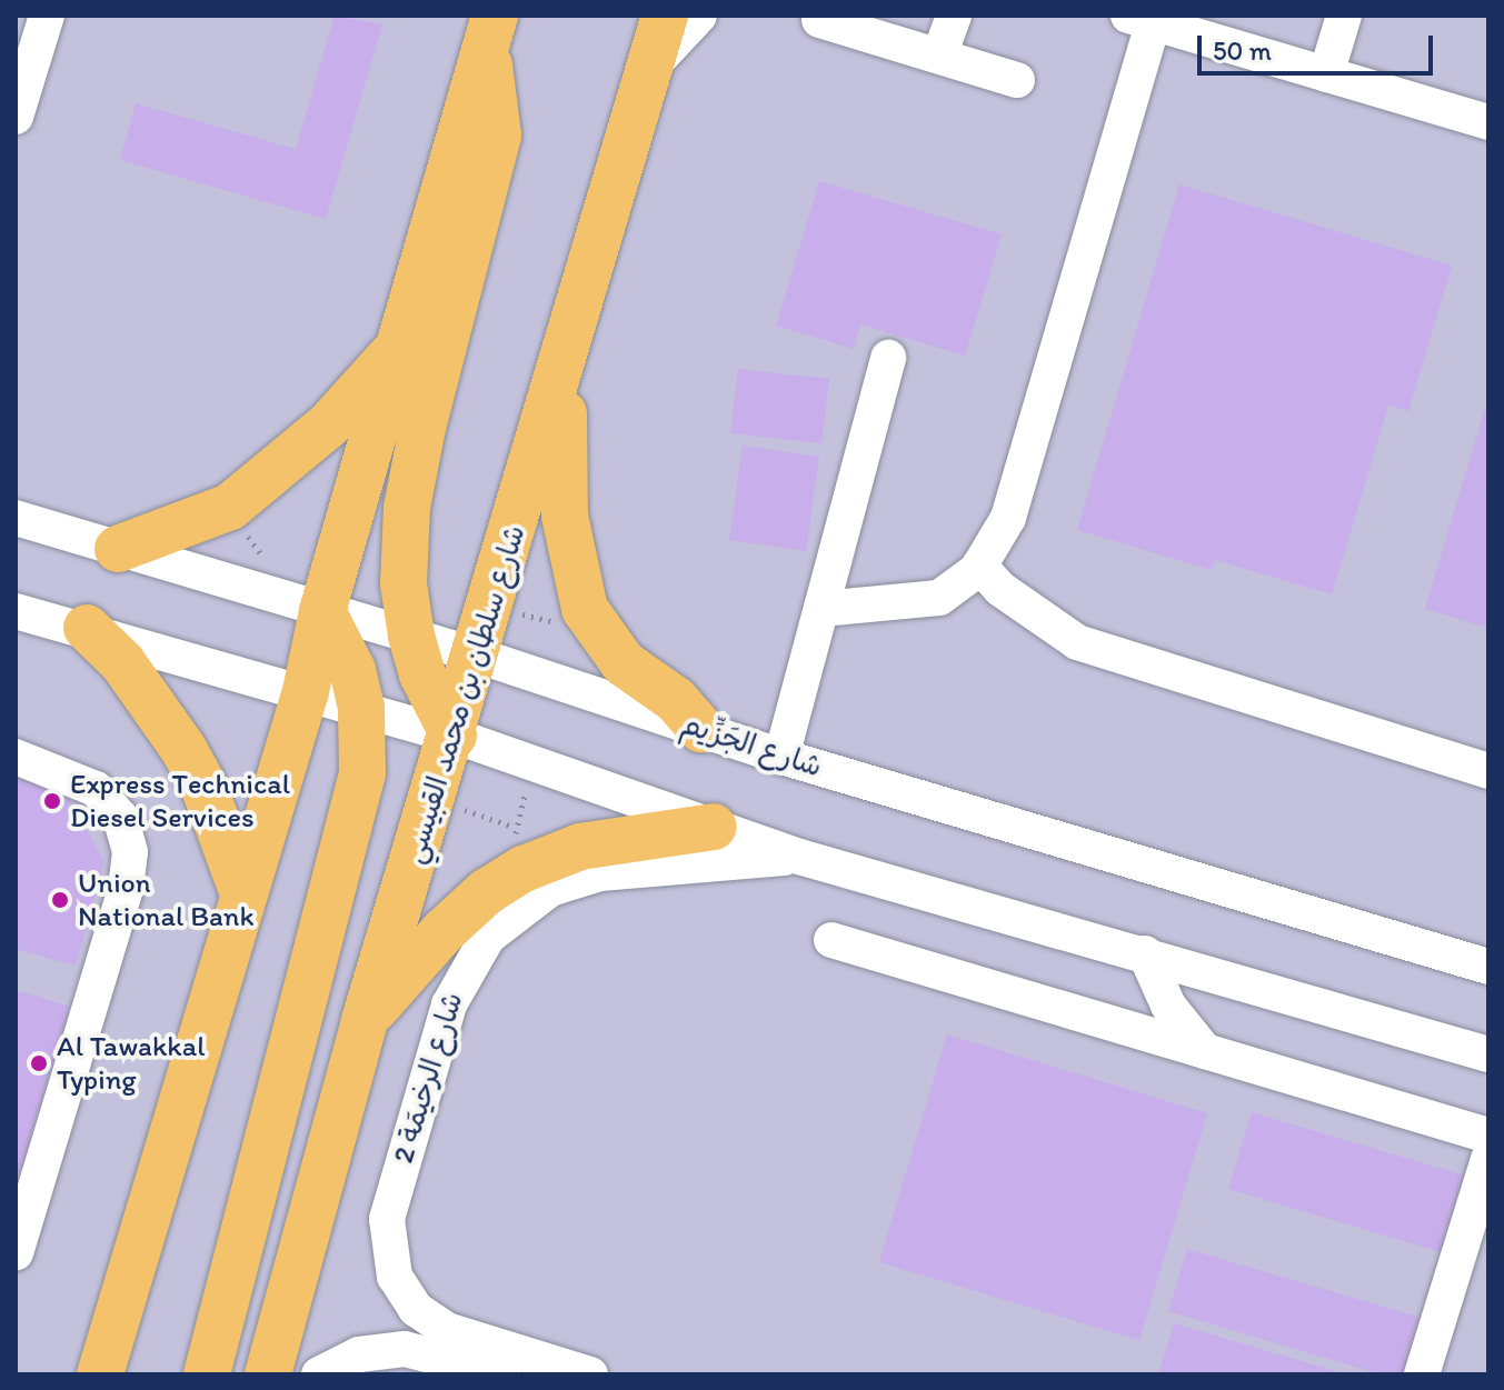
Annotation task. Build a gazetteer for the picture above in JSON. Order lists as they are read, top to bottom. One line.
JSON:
{"streets":{"main road":["شارع سلطان بن محمد القبيسي"],"street":["شارع الجَزِّيم","شارع الرخيمَة 2"]},"crossings":[["شارع سلطان بن محمد القبيسي","شارع الجَزِّيم"]],"places":["Express Technical Diesel Services","Union National Bank","Al Tawakkal Typing"],"scale_bar":"50 m"}
